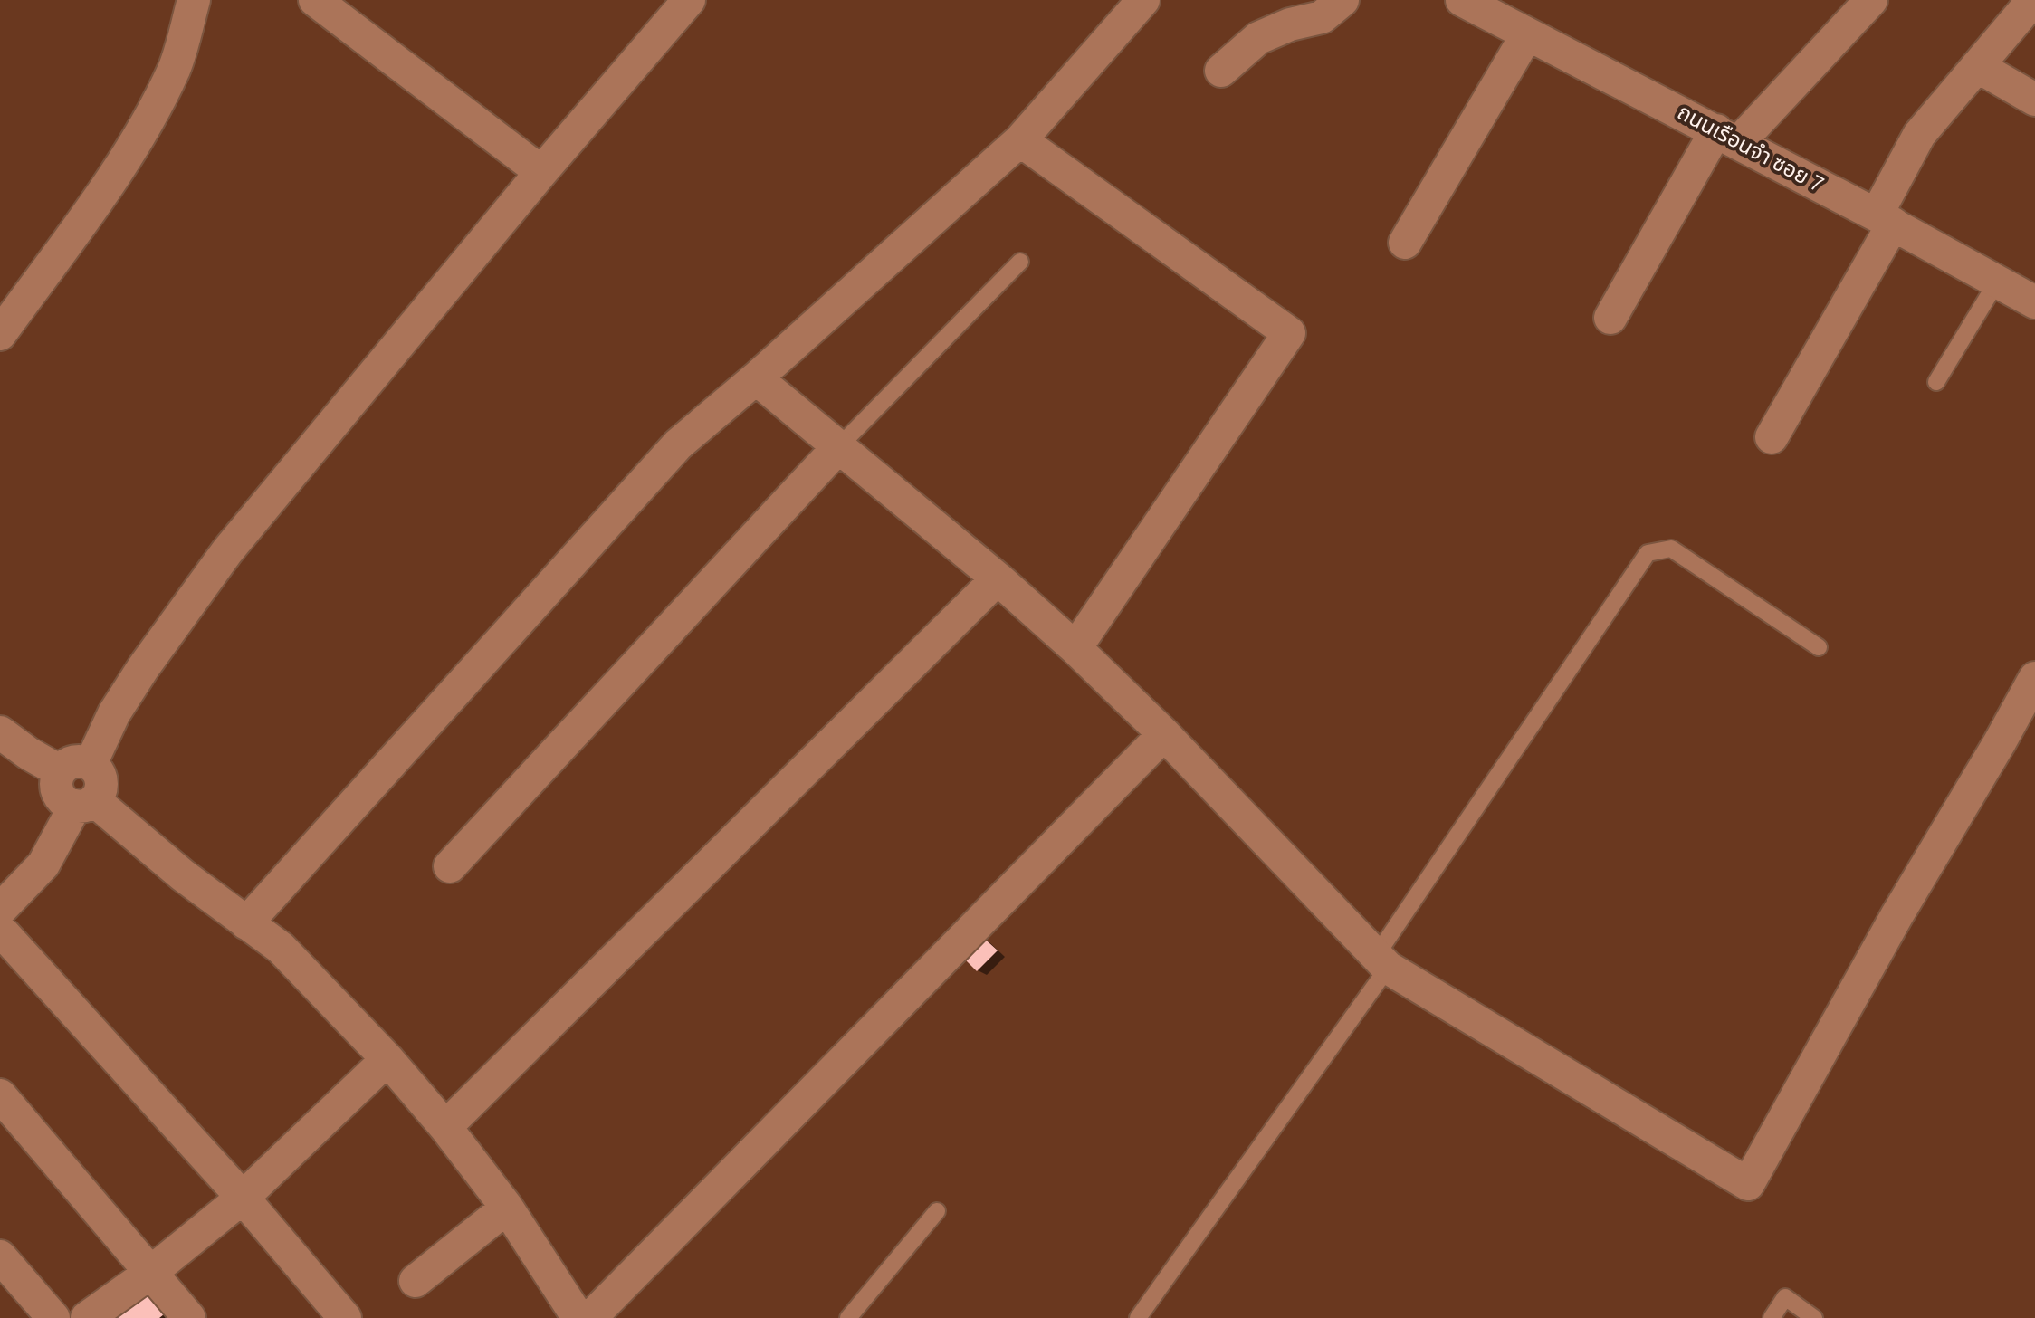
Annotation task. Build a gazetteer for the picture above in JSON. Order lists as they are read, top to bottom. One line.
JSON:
{"streets":{"street":["ถนนเรือนจำ ซอย 7"]}}
